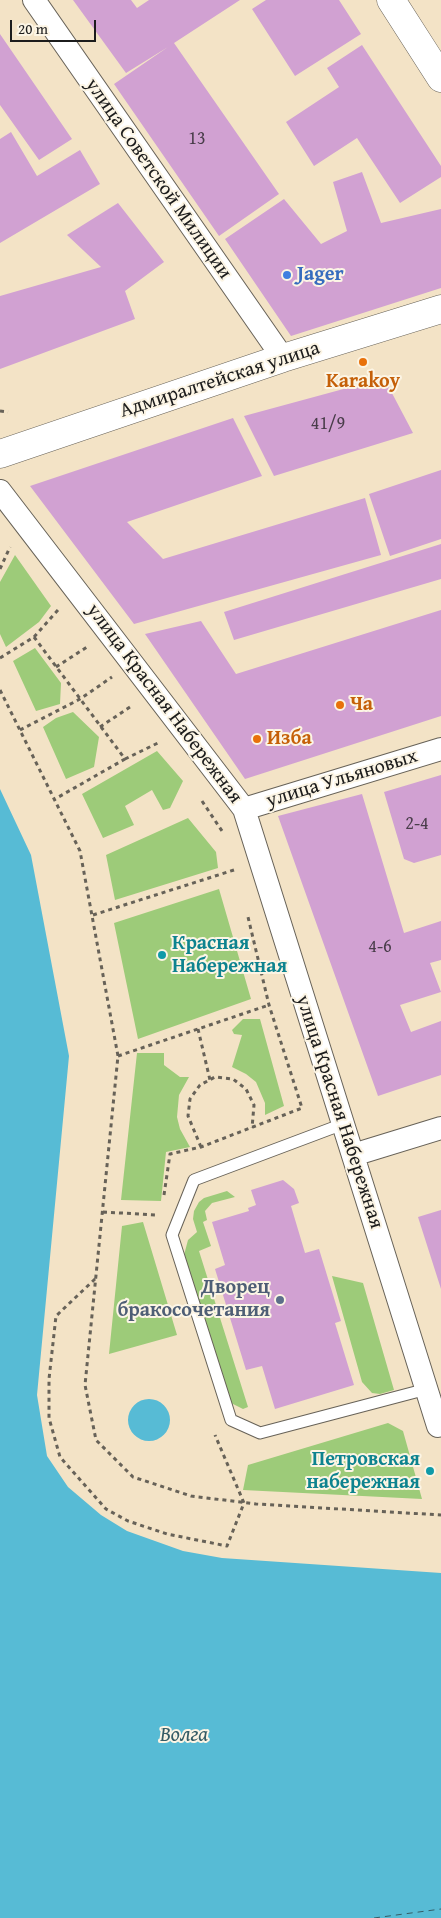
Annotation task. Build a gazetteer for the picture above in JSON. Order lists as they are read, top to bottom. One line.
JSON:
{"streets":{"main road":["Адмиралтейская улица"],"street":["улица Советской Милиции","улица Красная Набережная","улица Ульяновых"]},"crossings":[["улица Советской Милиции","Адмиралтейская улица"],["улица Красная Набережная","улица Ульяновых"]],"water":["Волга"],"places":["Jager","Karakoy","Ча","Изба","Красная Набережная","Дворец бракосочетания","Петровская набережная"],"house_numbers":["13","41/9","2-4","4-6"],"scale_bar":"20 m"}
